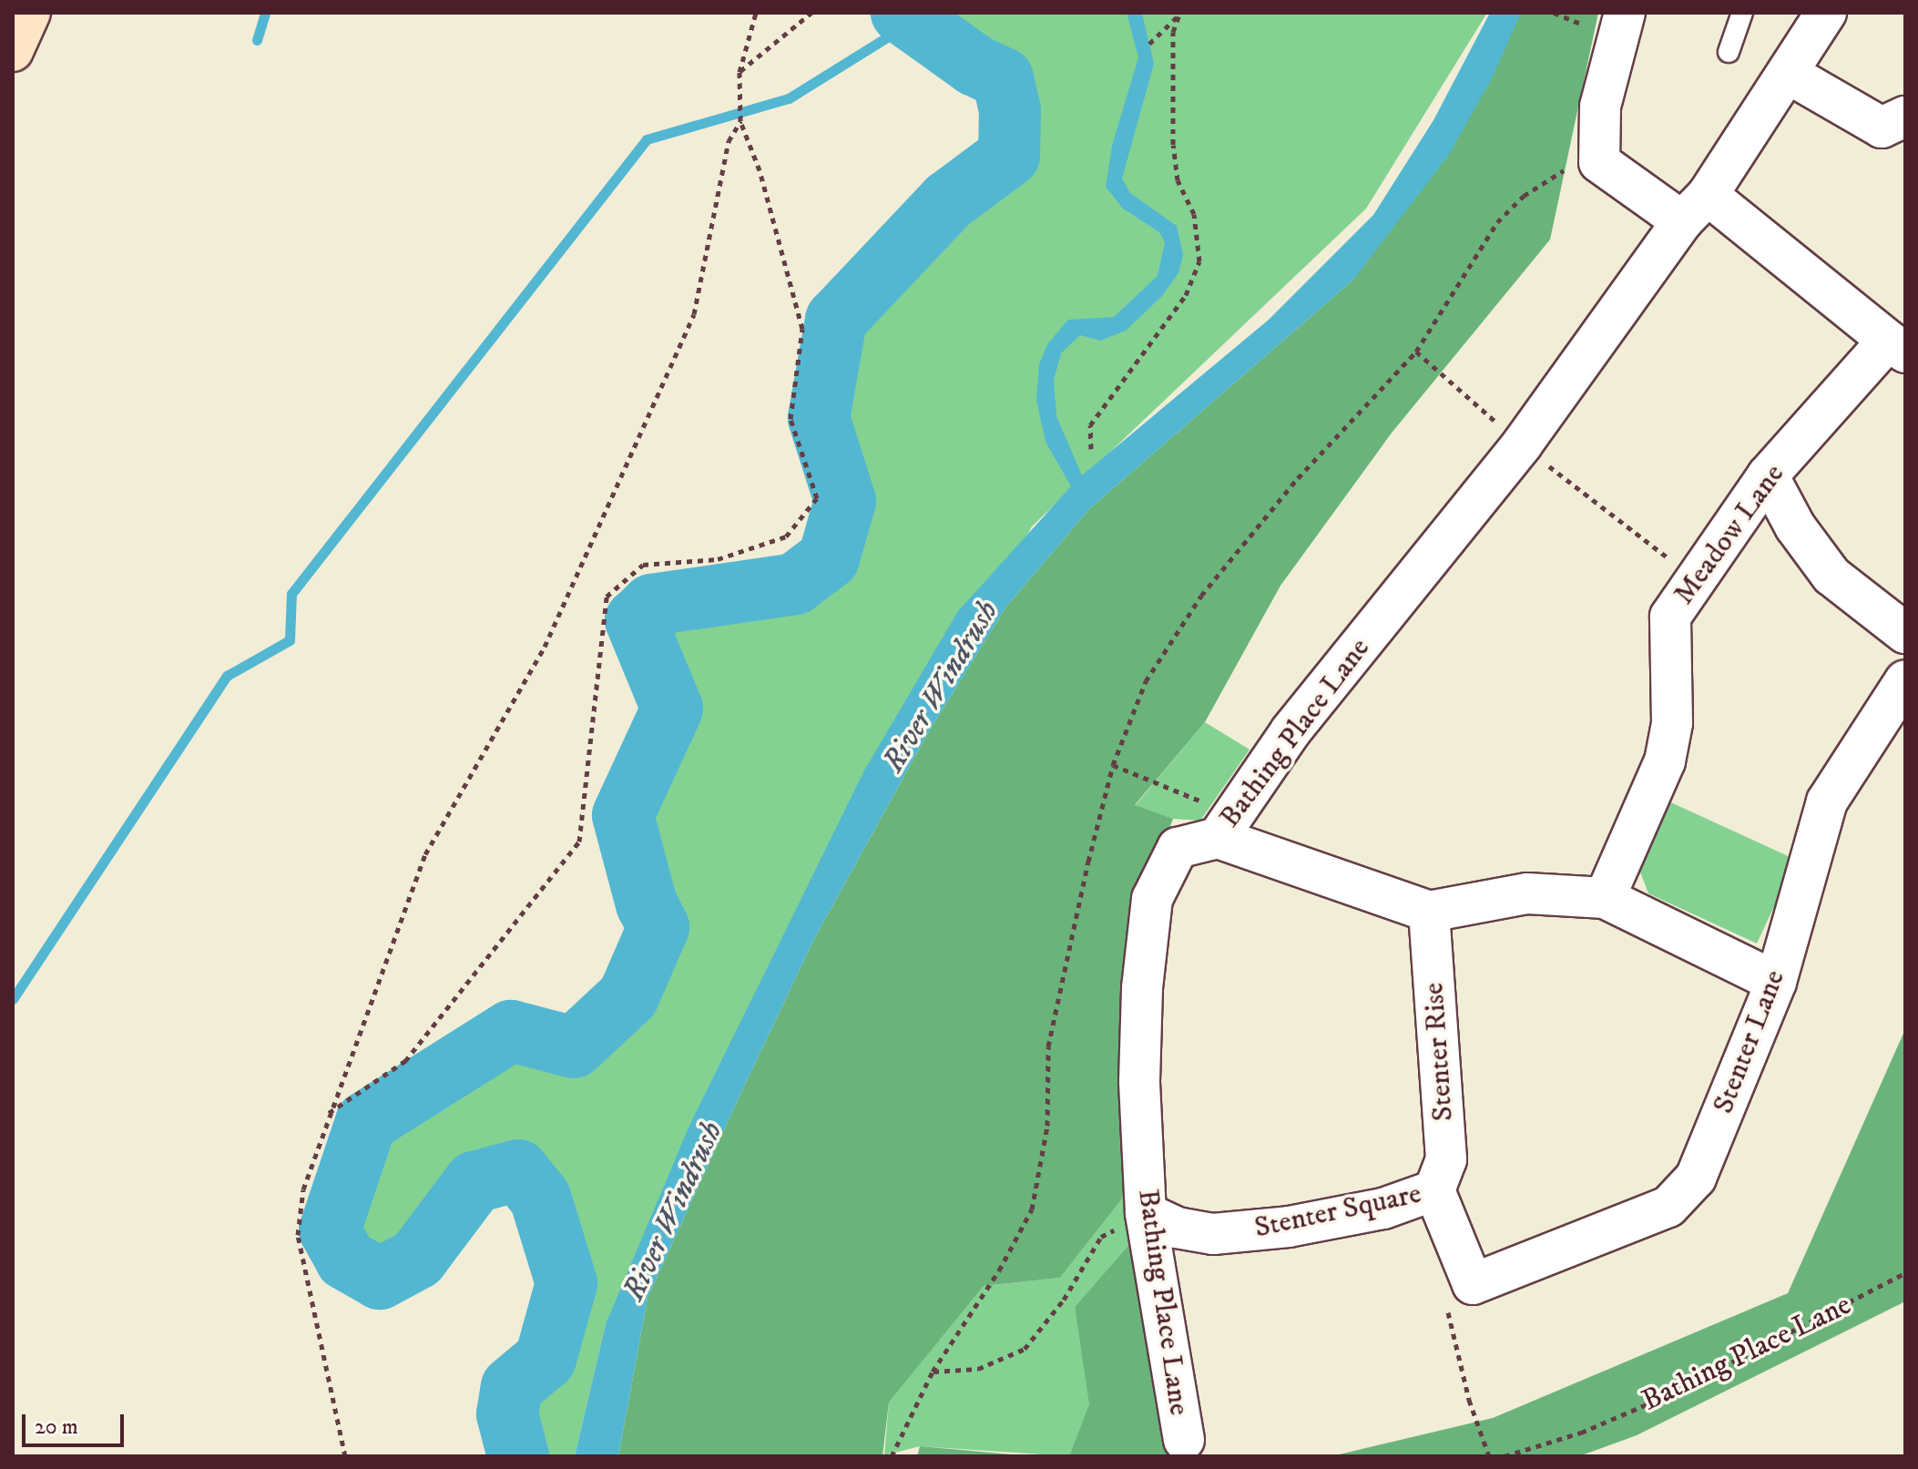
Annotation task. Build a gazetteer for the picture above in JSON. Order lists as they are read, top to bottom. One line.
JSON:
{"streets":{"street":["Meadow Lane","Bathing Place Lane","Stenter Lane","Stenter Rise","Stenter Square"]},"crossings":[["Bathing Place Lane","Stenter Square"],["Stenter Lane","Stenter Square"],["Stenter Rise","Stenter Square"]],"water":["River Windrush"],"scale_bar":"20 m"}
